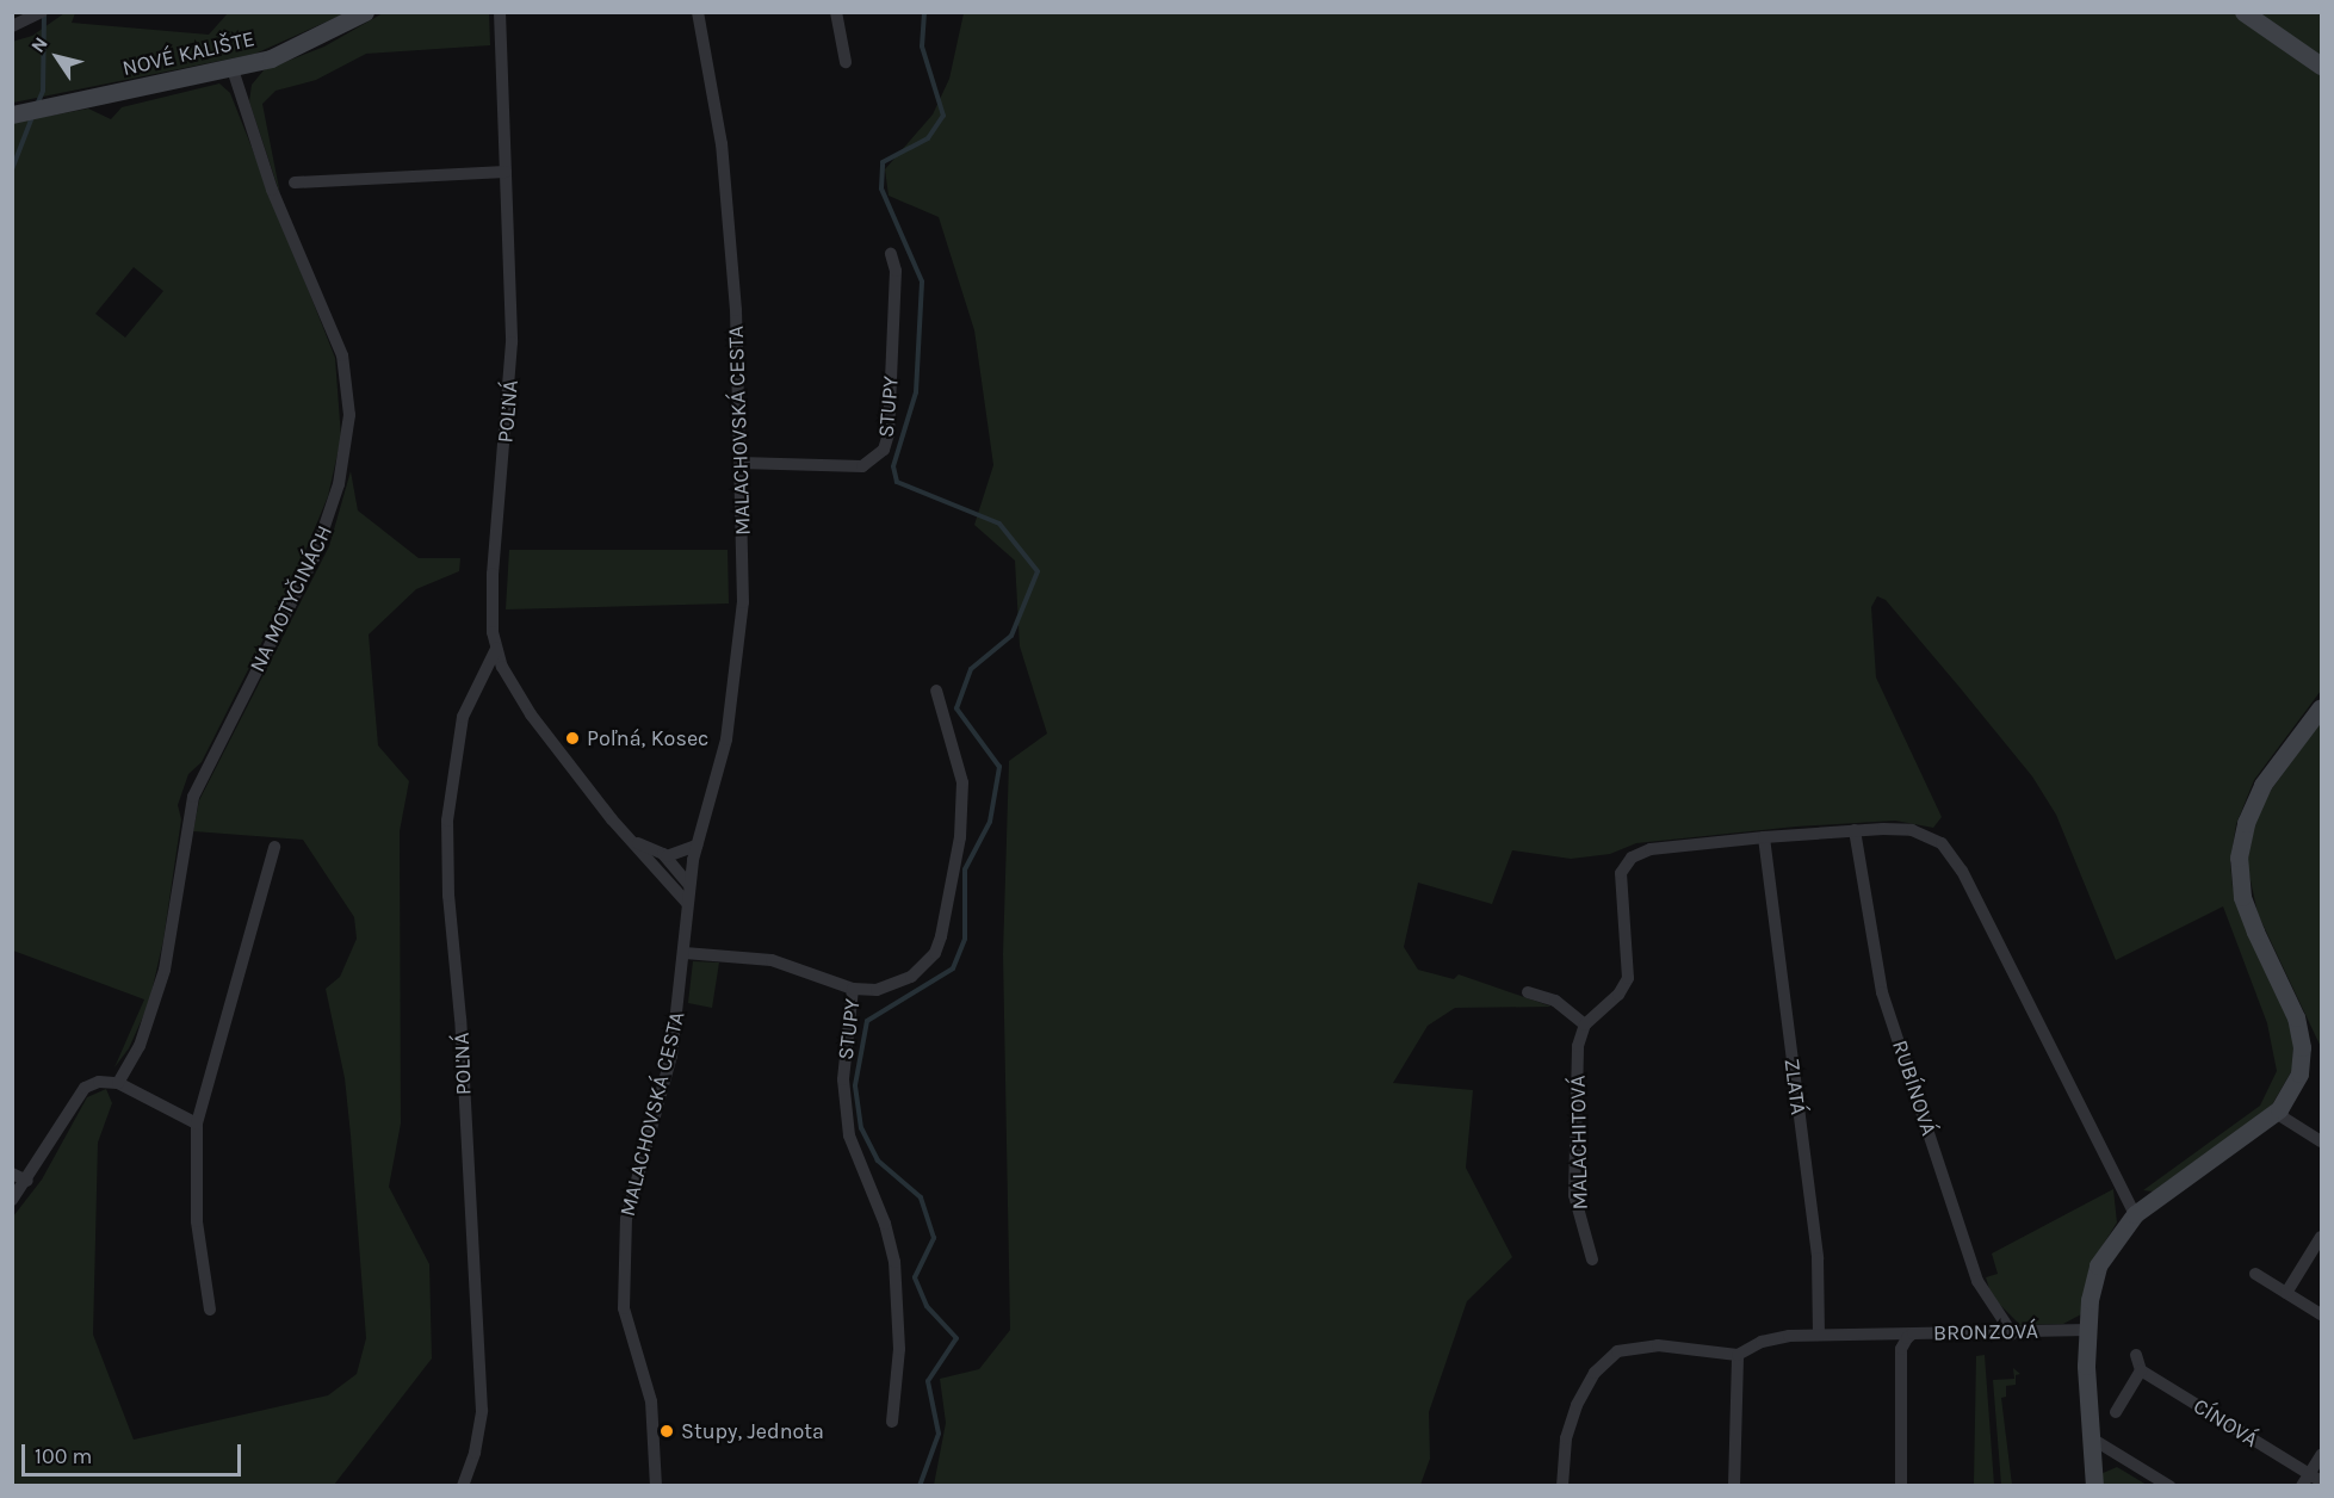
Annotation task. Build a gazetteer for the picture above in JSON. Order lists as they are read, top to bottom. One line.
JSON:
{"streets":{"street":["NOVÉ KALIŠTE","STUPY","POĽNÁ","MALACHOVSKÁ CESTA","NA MOTYČINÁCH","ZLATÁ","RUBÍNOVÁ","MALACHITOVÁ","BRONZOVÁ","CÍNOVÁ"]},"crossings":[["NOVÉ KALIŠTE","NA MOTYČINÁCH"],["STUPY","MALACHOVSKÁ CESTA"],["RUBÍNOVÁ","BRONZOVÁ"]],"places":["Poľná, Kosec","Stupy, Jednota"],"scale_bar":"100 m","north":"top left"}
